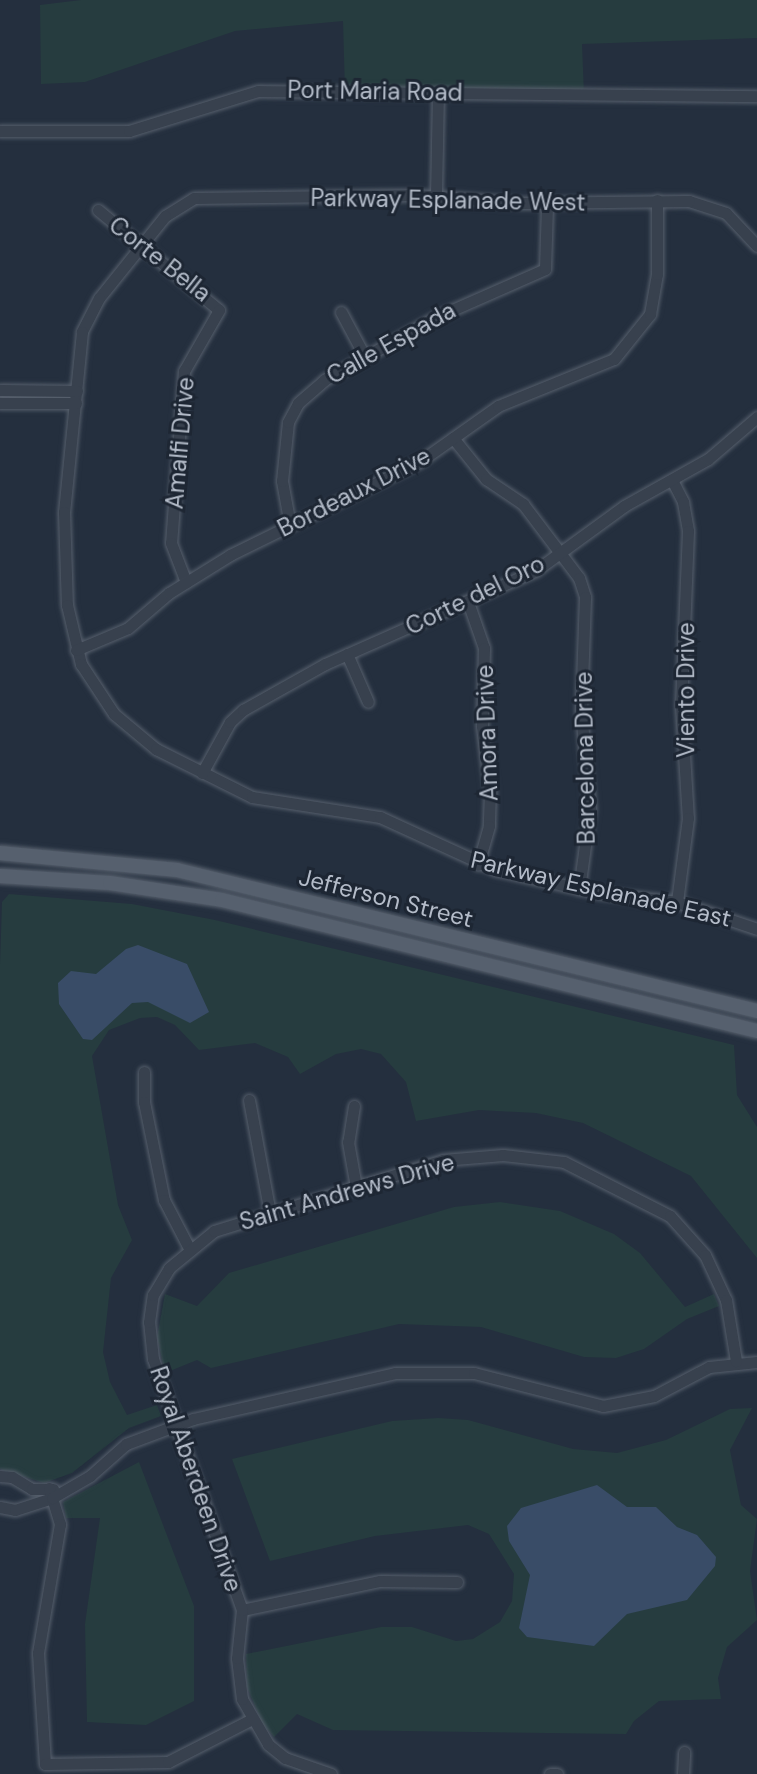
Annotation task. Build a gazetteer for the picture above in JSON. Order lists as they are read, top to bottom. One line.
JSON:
{"streets":{"main road":["Jefferson Street"],"street":["Port Maria Road","Parkway Esplanade West","Corte Bella","Calle Espada","Amalfi Drive","Bordeaux Drive","Corte del Oro","Viento Drive","Amora Drive","Barcelona Drive","Parkway Esplanade East","Saint Andrews Drive","Royal Aberdeen Drive"]},"crossings":[["Parkway Esplanade West","Corte Bella"],["Parkway Esplanade West","Calle Espada"],["Parkway Esplanade West","Bordeaux Drive"],["Parkway Esplanade West","Parkway Esplanade East"],["Corte Bella","Amalfi Drive"],["Calle Espada","Bordeaux Drive"],["Amalfi Drive","Bordeaux Drive"],["Bordeaux Drive","Barcelona Drive"],["Bordeaux Drive","Parkway Esplanade East"],["Corte del Oro","Viento Drive"],["Corte del Oro","Amora Drive"],["Corte del Oro","Barcelona Drive"],["Corte del Oro","Parkway Esplanade East"],["Viento Drive","Parkway Esplanade East"],["Amora Drive","Parkway Esplanade East"],["Barcelona Drive","Parkway Esplanade East"],["Saint Andrews Drive","Royal Aberdeen Drive"]]}
